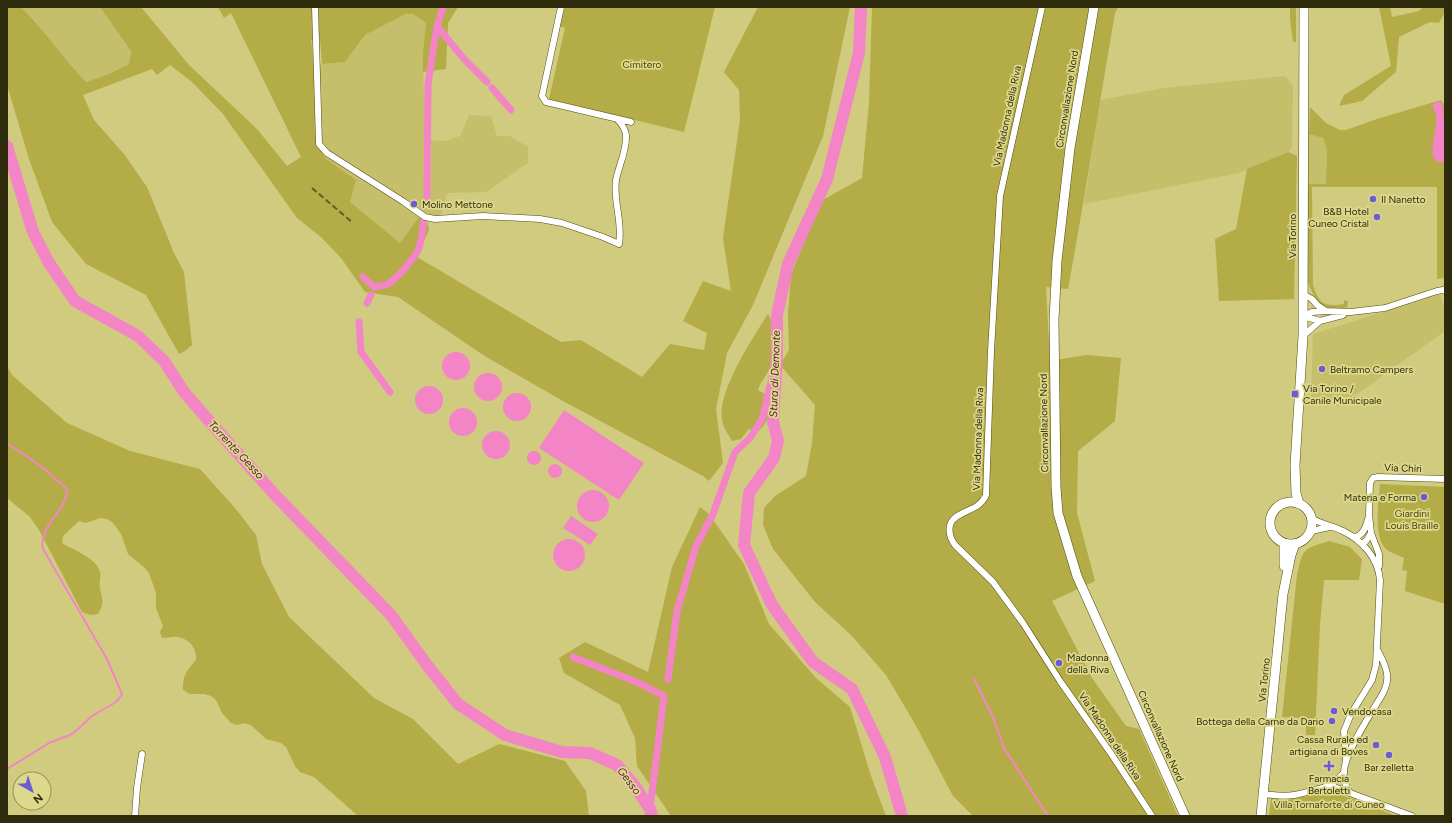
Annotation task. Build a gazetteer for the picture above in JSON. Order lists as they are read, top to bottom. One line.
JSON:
{"streets":{"main road":["Circonvallazione Nord","Via Torino"],"street":["Via Madonna della Riva","Via Chiri"]},"crossings":[["Via Torino","Via Chiri"]],"water":["Stura di Demonte","Torrente Gesso","Gesso"],"parks":["Cimitero","Giardini Louis Braille","Villa Tornaforte di Cuneo"],"places":{"other":["Il Nanetto","Molino Mettone","B&B Hotel Cuneo Cristal","Beltramo Campers","Materia e Forma","Madonna della Riva","Vendocasa","Bottega della Carne da Dario","Cassa Rurale ed artigiana di Boves","Bar zelletta"],"transit":["Via Torino / Canile Municipale"],"health":["Farmacia Bertoletti"]},"north":"bottom right"}
